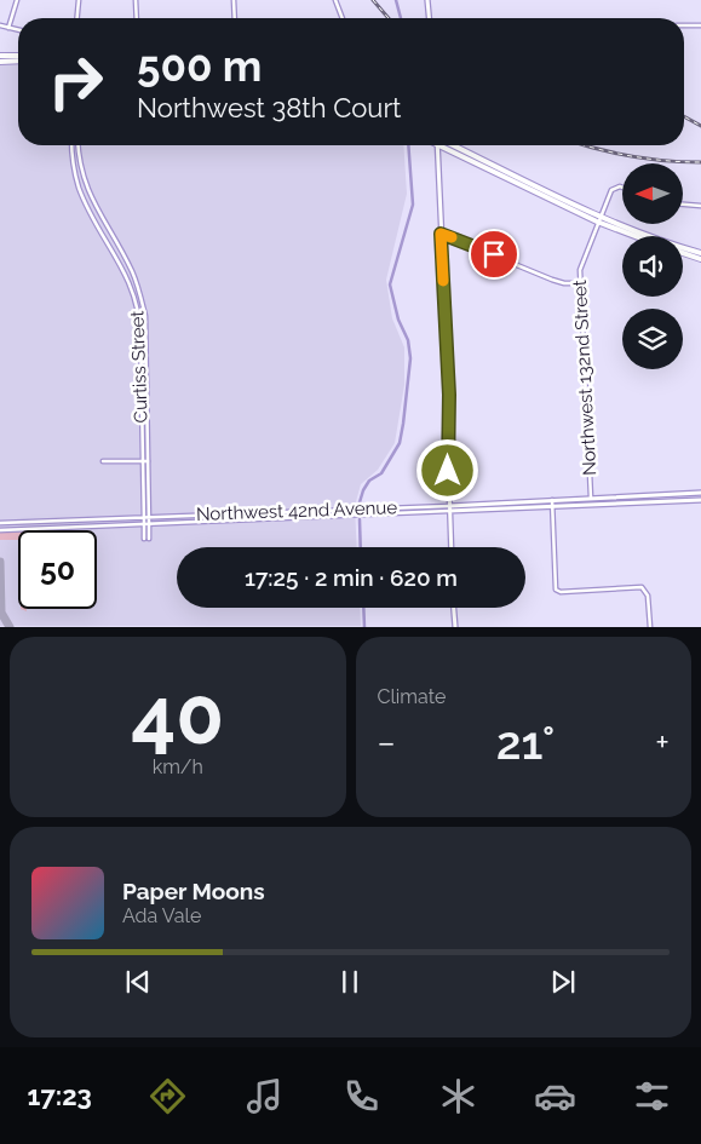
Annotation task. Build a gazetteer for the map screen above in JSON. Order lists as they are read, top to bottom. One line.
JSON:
{"streets":{"main road":["Northwest 42nd Avenue"],"street":["Curtiss Street","Northwest 132nd Street"]},"crossings":[["Curtiss Street","Northwest 42nd Avenue"],["Northwest 132nd Street","Northwest 42nd Avenue"]],"north":"left","page":{"turn":["500 m","Northwest 38th Court"],"limit":"50","trip":"17:25 · 2 min · 620 m","tile":[["40","km/h"],"Climate"],"heat":["−","21°","+"],"song":["Paper Moons","Ada Vale"],"tabs":"17:23"}}
